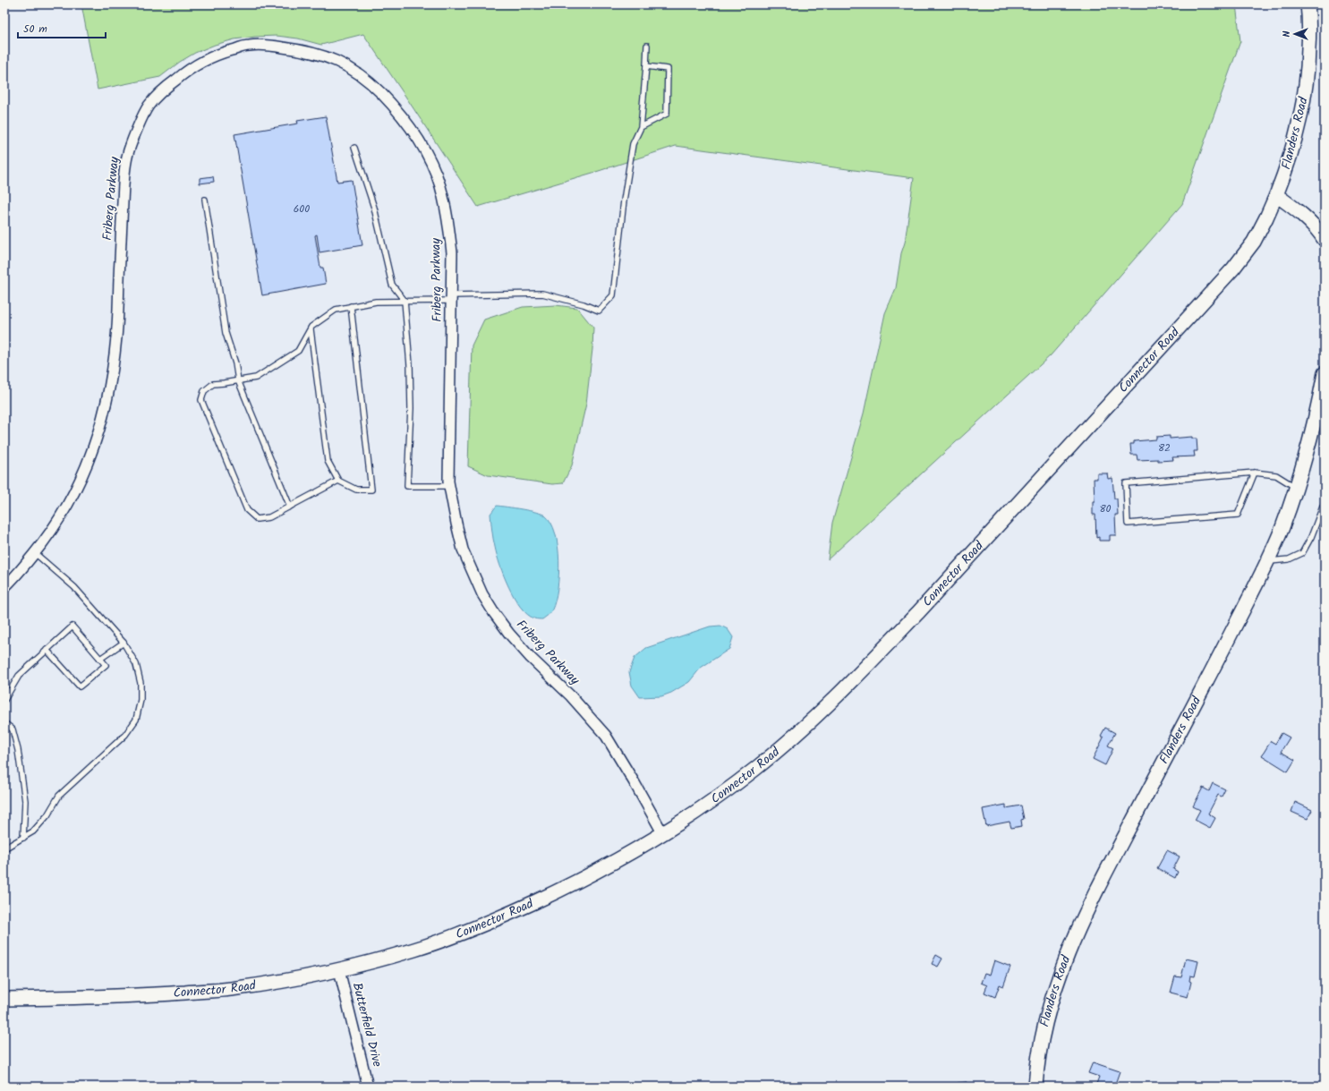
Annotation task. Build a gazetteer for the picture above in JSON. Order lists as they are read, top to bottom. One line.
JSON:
{"streets":{"street":["Flanders Road","Friberg Parkway","Connector Road","Butterfield Drive"]},"crossings":[["Flanders Road","Connector Road"],["Friberg Parkway","Connector Road"],["Connector Road","Butterfield Drive"]],"house_numbers":["600","82","80"],"scale_bar":"50 m","north":"left"}
